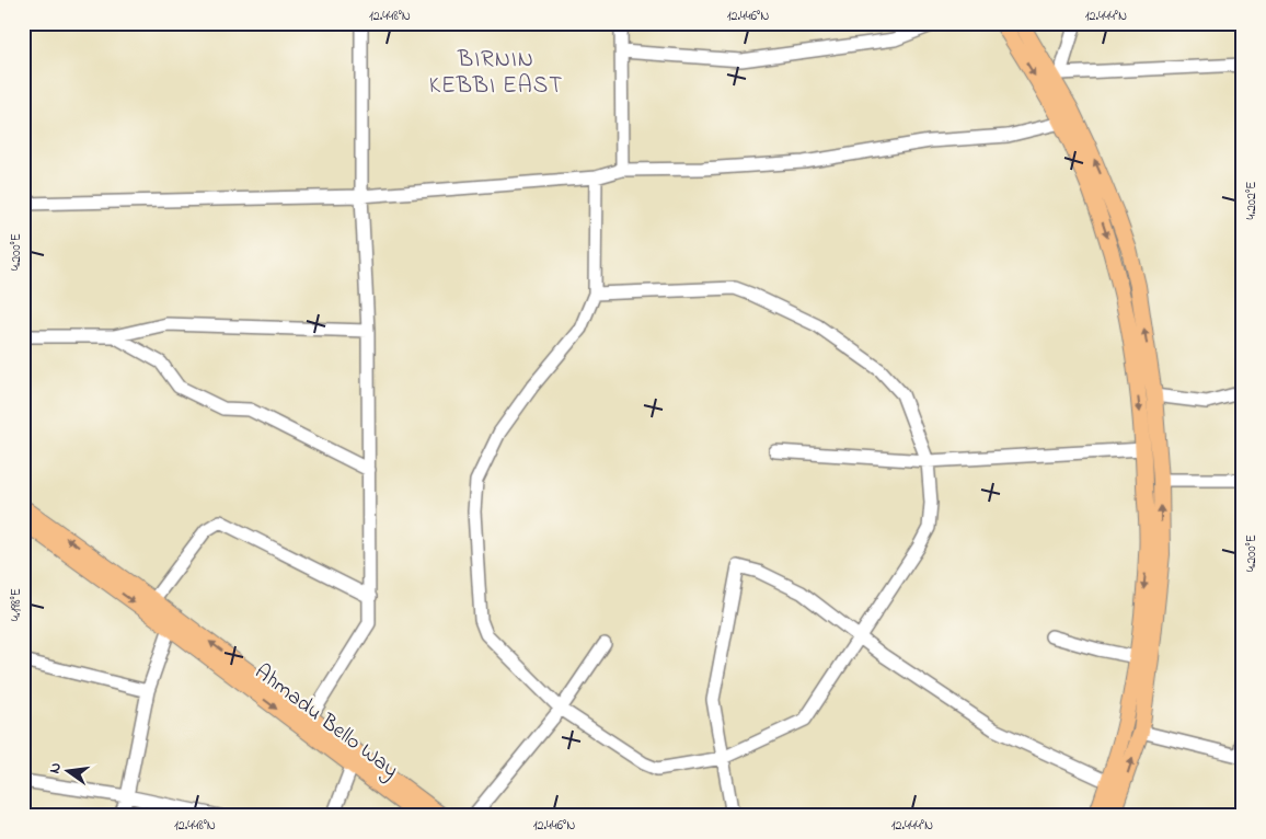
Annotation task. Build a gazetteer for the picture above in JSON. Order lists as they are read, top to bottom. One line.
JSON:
{"streets":{"main road":["Ahmadu Bello Way"]},"districts":["BIRNIN KEBBI EAST"],"north":"left","coordinates":["12.448°N","12.446°N","12.444°N","4.202°E","4.200°E","4.198°E"]}
